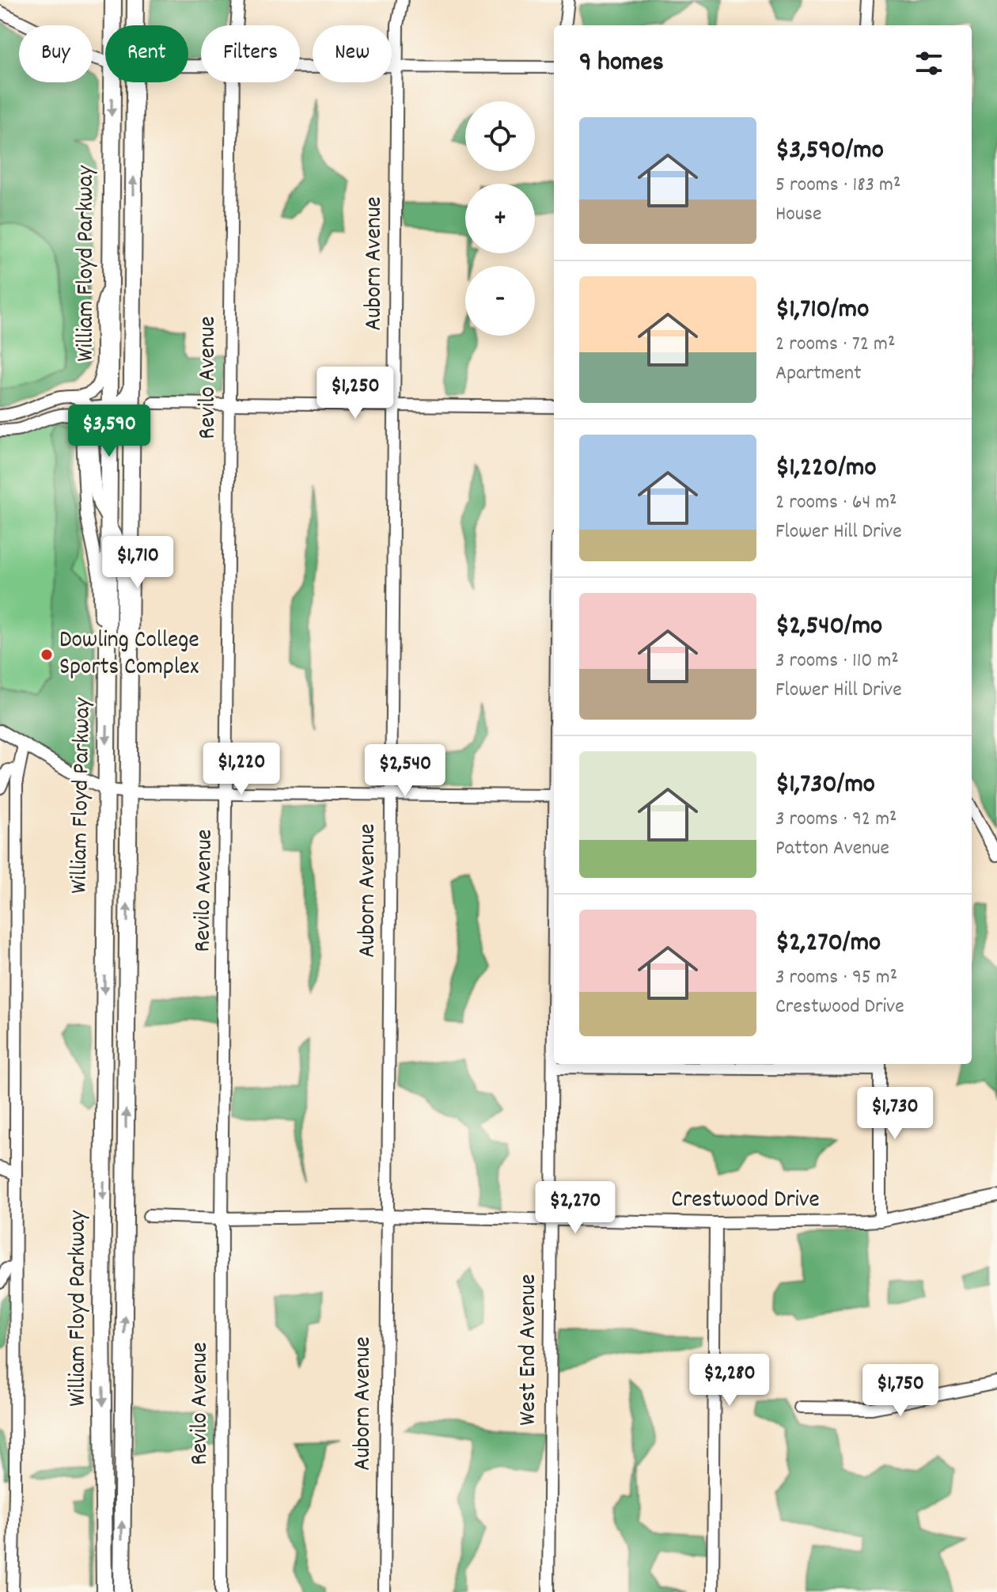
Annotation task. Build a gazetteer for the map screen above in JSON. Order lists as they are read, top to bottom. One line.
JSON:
{"streets":{"highway":["William Floyd Parkway"],"street":["Auborn Avenue","Revilo Avenue","Crestwood Drive","West End Avenue"]},"crossings":[["Auborn Avenue","Crestwood Drive"],["Revilo Avenue","Crestwood Drive"],["Crestwood Drive","West End Avenue"]],"places":["Dowling College Sports Complex"],"page":{"chip":["Buy","Rent","Filters","New"],"heading":"9 homes","map_buttons":["+","−"],"list":[{"name":"$3,590/mo","note":"5 rooms · 183 m² · House"},{"name":"$1,710/mo","note":"2 rooms · 72 m² · Apartment"},{"name":"$1,220/mo","note":"2 rooms · 64 m² · Flower Hill Drive"},{"name":"$2,540/mo","note":"3 rooms · 110 m² · Flower Hill Drive"},{"name":"$1,730/mo","note":"3 rooms · 92 m² · Patton Avenue"},{"name":"$2,270/mo","note":"3 rooms · 95 m² · Crestwood Drive"}],"price":["$1,250","$3,590","$1,710","$1,220","$2,540","$1,730","$2,270","$2,280","$1,750"]}}
